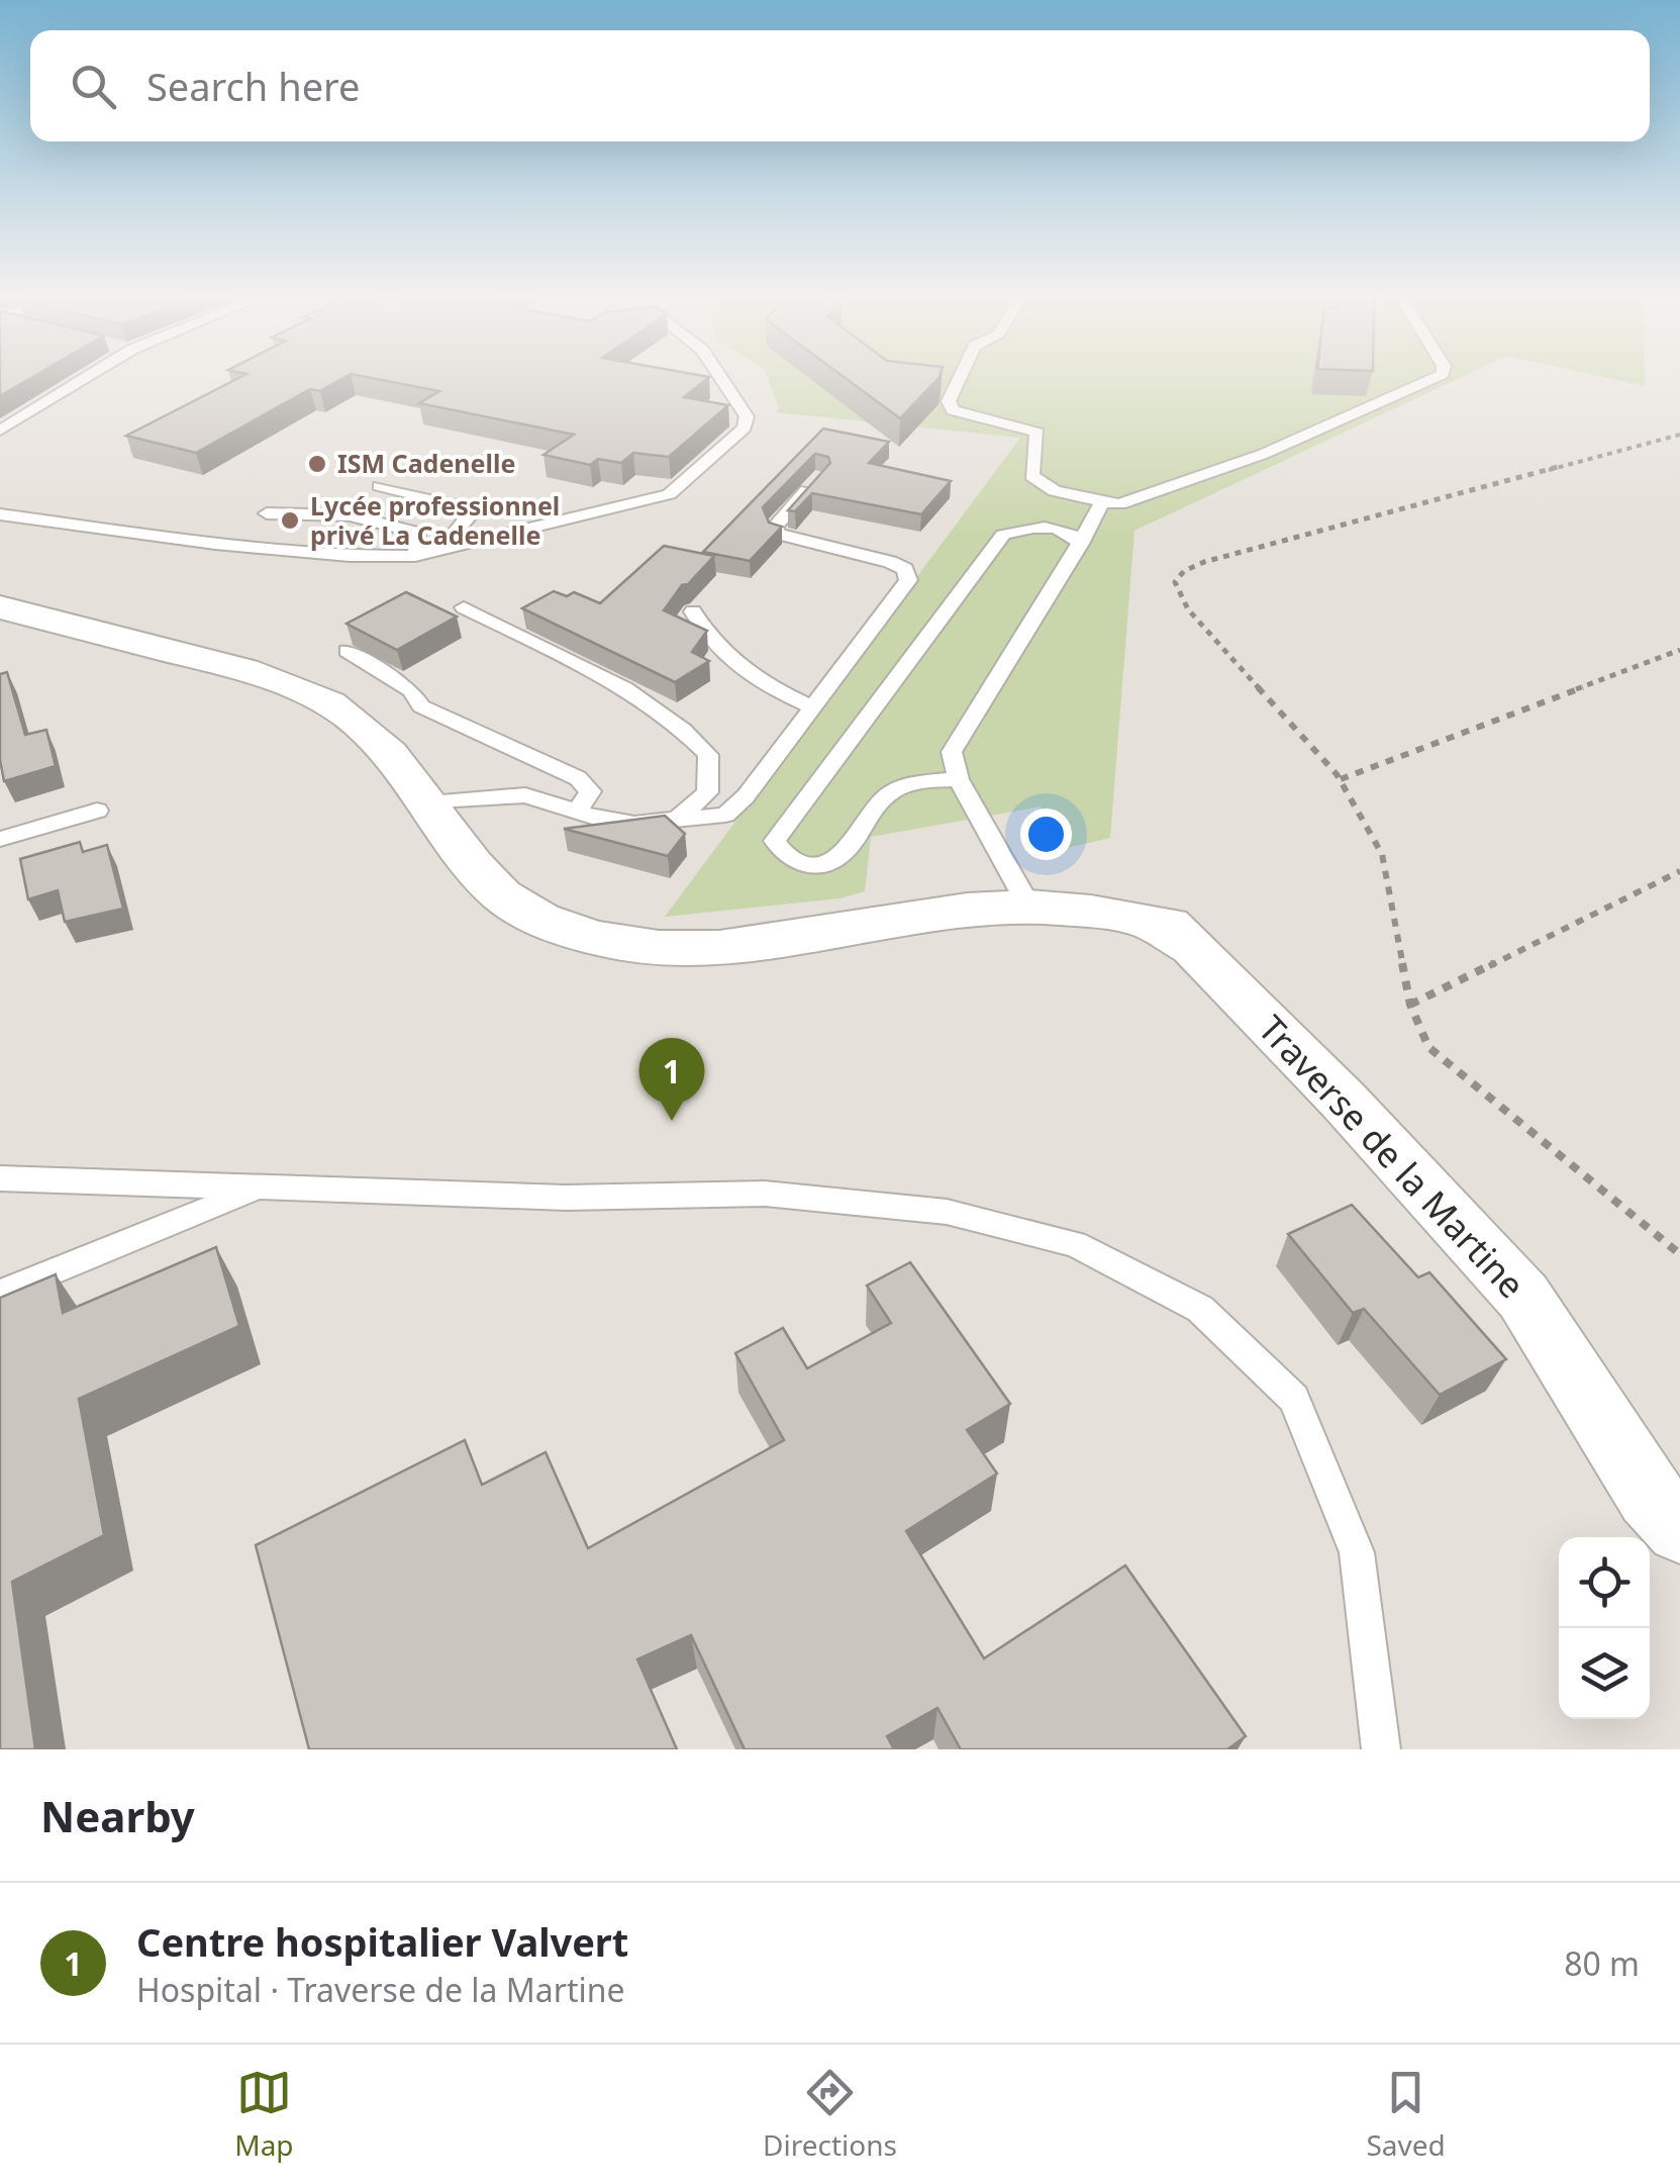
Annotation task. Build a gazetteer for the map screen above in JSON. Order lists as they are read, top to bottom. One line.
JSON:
{"streets":{"street":["Traverse de la Martine"]},"places":["ISM Cadenelle","Lycée professionnel privé La Cadenelle"],"page":{"search":"Search here","pins":"1","heading":"Nearby","list":[{"mark":"1","name":"Centre hospitalier Valvert","note":"Hospital · Traverse de la Martine","value":"80 m"}],"nav":["Map","Directions","Saved"]}}
